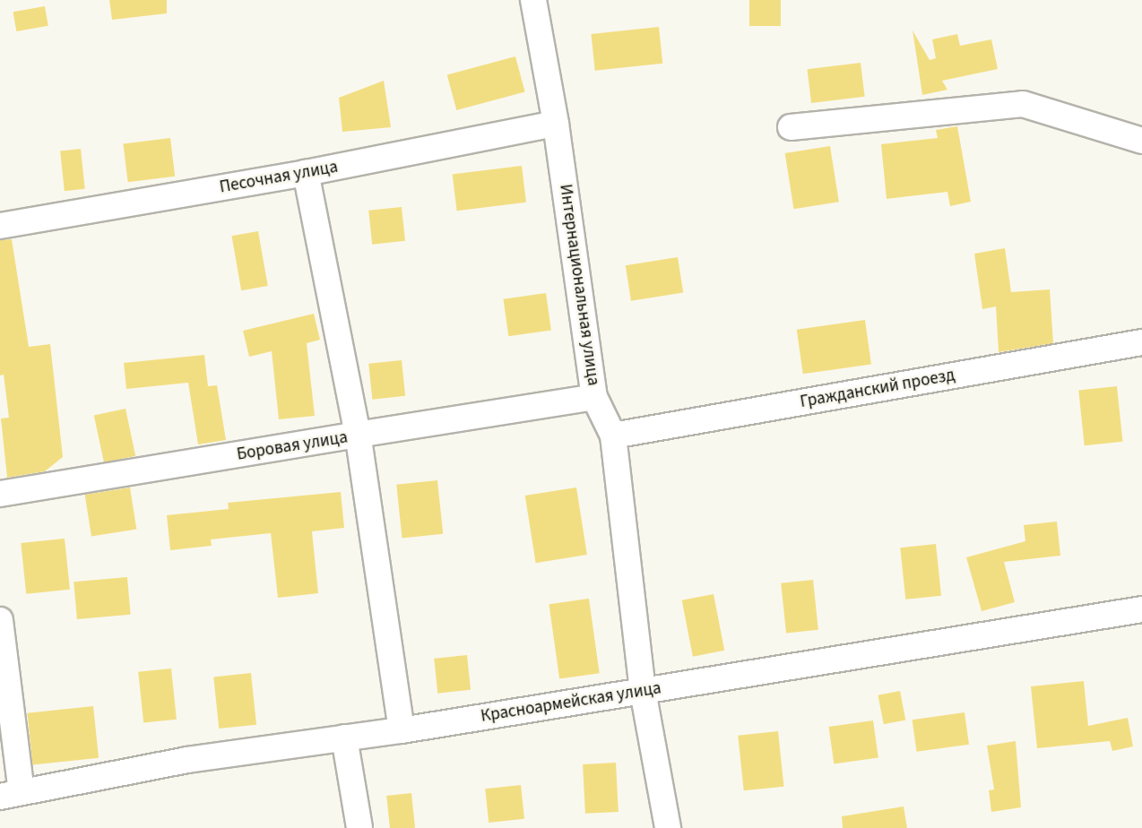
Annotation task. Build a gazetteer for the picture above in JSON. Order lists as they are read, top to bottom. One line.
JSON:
{"streets":{"street":["Песочная улица","Интернациональная улица","Гражданский проезд","Боровая улица","Красноармейская улица"]},"crossings":[["Песочная улица","Интернациональная улица"],["Песочная улица","Боровая улица"],["Интернациональная улица","Гражданский проезд"],["Интернациональная улица","Красноармейская улица"]]}
